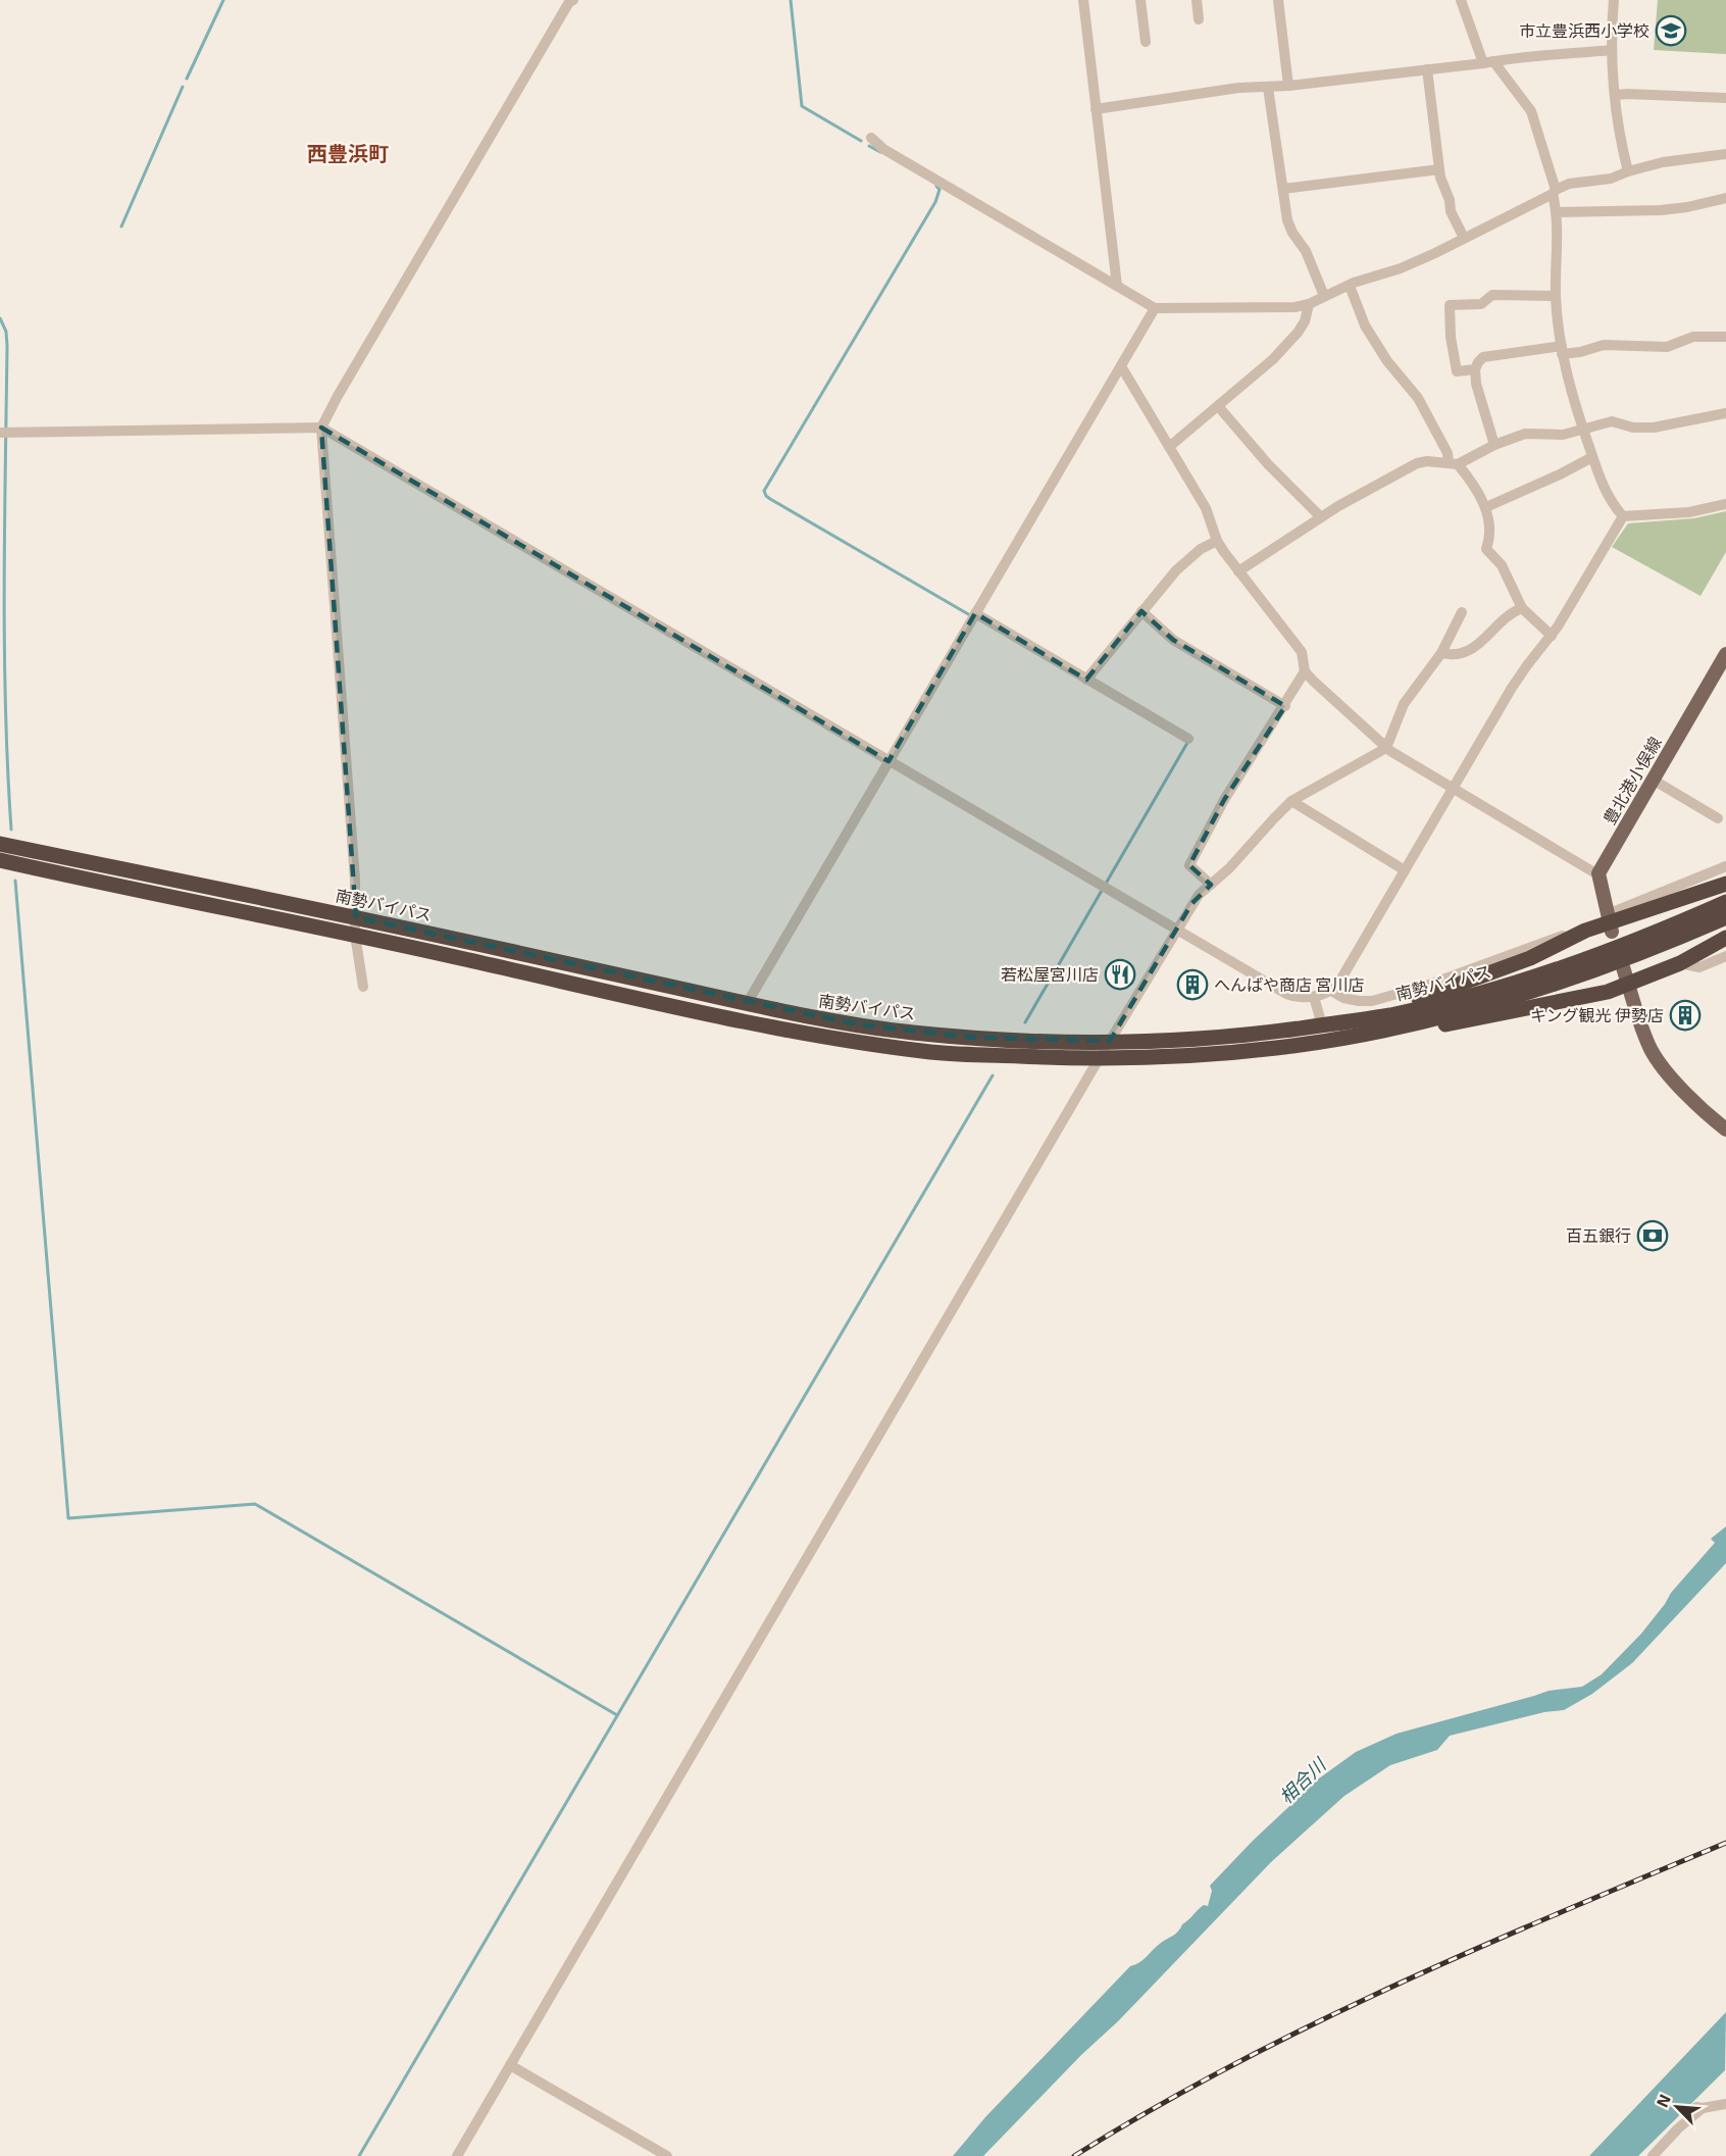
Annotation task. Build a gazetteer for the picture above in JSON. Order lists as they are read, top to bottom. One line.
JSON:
{"streets":{"highway":["南勢バイパス"],"main road":["豊北港小俣線"]},"districts":["西豊浜町"],"water":["相合川"],"places":{"school or university":["市立豊浜西小学校"],"restaurant":["若松屋宮川店"],"building":["へんばや商店 宮川店","キング観光 伊勢店"],"bank":["百五銀行"]},"north":"top left"}
